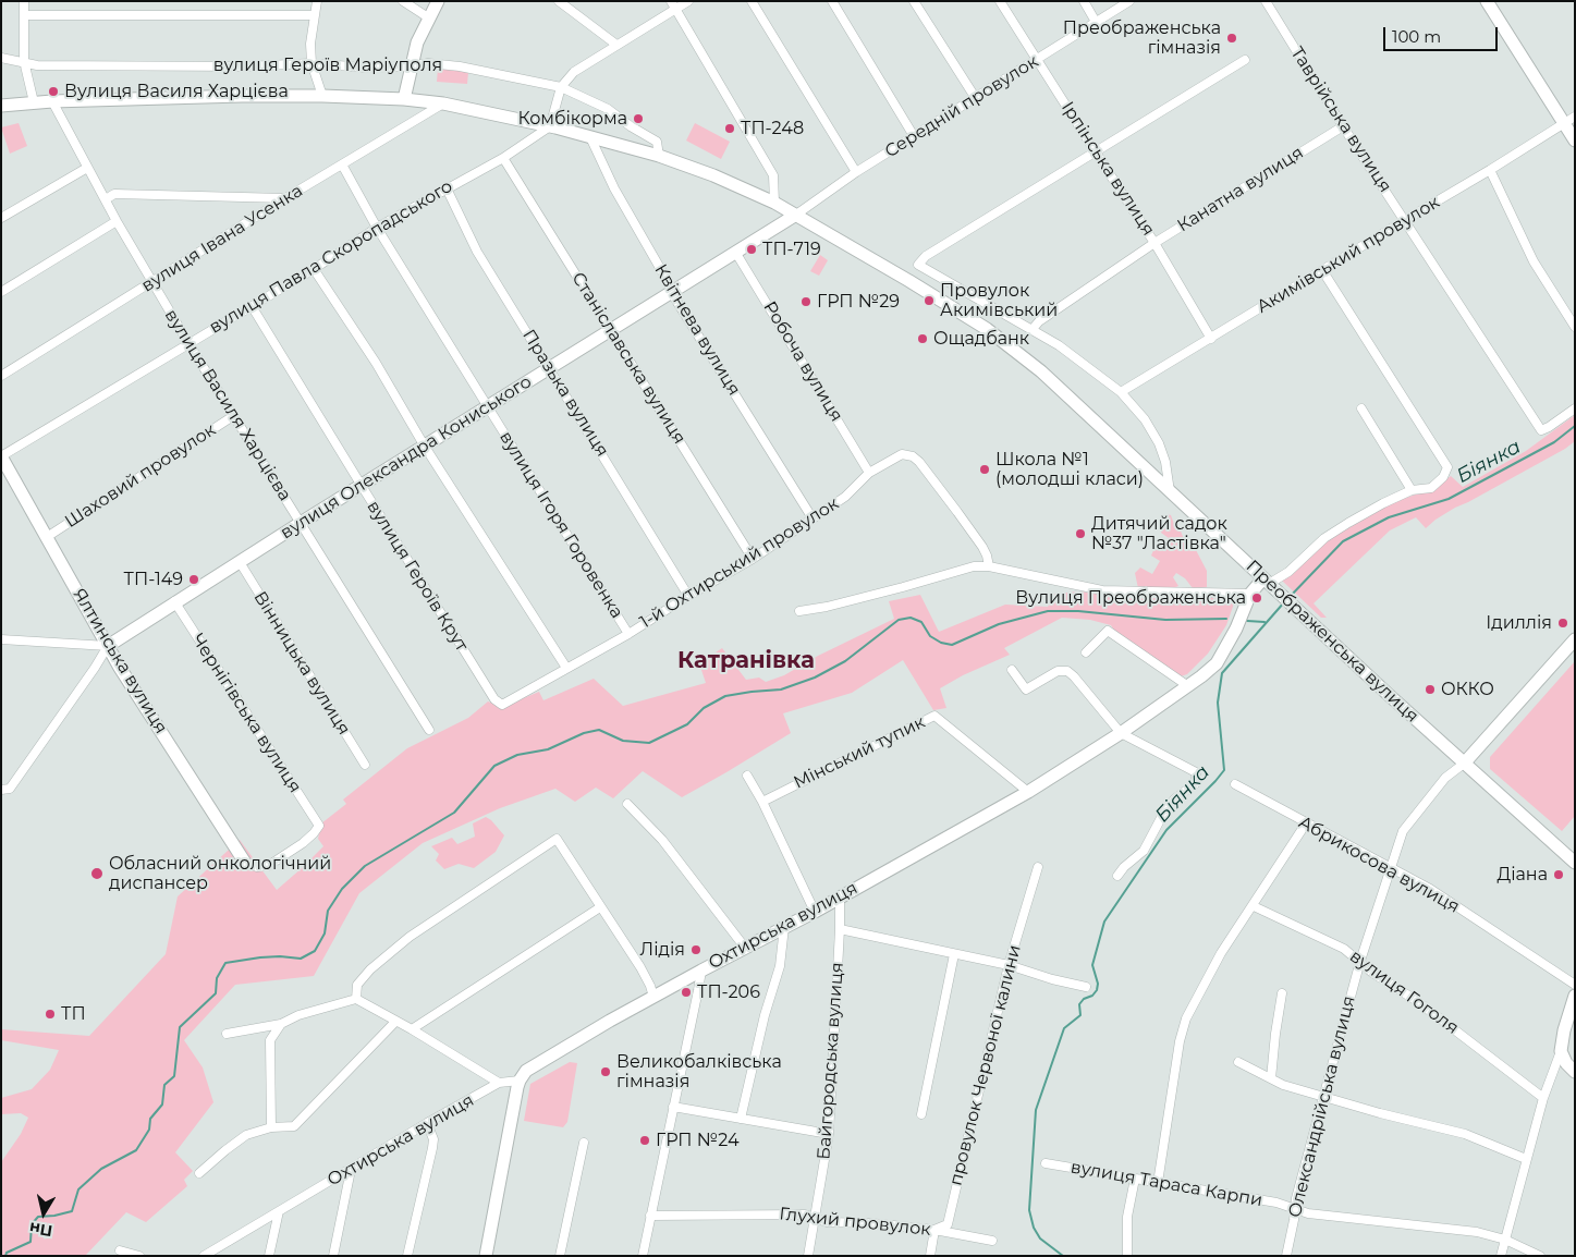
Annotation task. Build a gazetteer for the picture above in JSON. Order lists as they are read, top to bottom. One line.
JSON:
{"streets":{"street":["вулиця Героїв Маріуполя","Середній провулок","Таврійська вулиця","Ірпінська вулиця","Канатна вулиця","вулиця Івана Усенка","Акимівський провулок","вулиця Павла Скоропадського","Квітнева вулиця","Станіславська вулиця","Робоча вулиця","Празька вулиця","вулиця Василя Харцієва","вулиця Олександра Кониського","Шаховий провулок","вулиця Ігоря Горовенка","1-й Охтирський провулок","вулиця Героїв Крут","Преображенська вулиця","Ялтинська вулиця","Вінницька вулиця","Чернігівська вулиця","Мінський тупик","Абрикосова вулиця","Охтирська вулиця","вулиця Гоголя","Байгородська вулиця","провулок Червоної калини","Олександрійська вулиця","вулиця Тараса Карпи","Глухий провулок"]},"crossings":[["вулиця Героїв Маріуполя","Середній провулок"],["вулиця Героїв Маріуполя","вулиця Івана Усенка"],["вулиця Героїв Маріуполя","вулиця Павла Скоропадського"],["вулиця Героїв Маріуполя","Квітнева вулиця"],["вулиця Героїв Маріуполя","вулиця Василя Харцієва"],["вулиця Героїв Маріуполя","вулиця Олександра Кониського"],["вулиця Героїв Маріуполя","Преображенська вулиця"],["Середній провулок","Ірпінська вулиця"],["Середній провулок","вулиця Олександра Кониського"],["Середній провулок","Преображенська вулиця"],["Таврійська вулиця","Канатна вулиця"],["Таврійська вулиця","Акимівський провулок"],["Ірпінська вулиця","Канатна вулиця"],["Ірпінська вулиця","Акимівський провулок"],["вулиця Івана Усенка","вулиця Василя Харцієва"],["вулиця Івана Усенка","вулиця Ігоря Горовенка"],["вулиця Павла Скоропадського","Станіславська вулиця"],["вулиця Павла Скоропадського","Празька вулиця"],["вулиця Павла Скоропадського","вулиця Василя Харцієва"],["вулиця Павла Скоропадського","вулиця Ігоря Горовенка"],["вулиця Павла Скоропадського","вулиця Героїв Крут"],["вулиця Павла Скоропадського","Ялтинська вулиця"],["Квітнева вулиця","вулиця Олександра Кониського"],["Квітнева вулиця","1-й Охтирський провулок"],["Станіславська вулиця","вулиця Олександра Кониського"],["Станіславська вулиця","1-й Охтирський провулок"],["Робоча вулиця","вулиця Олександра Кониського"],["Робоча вулиця","1-й Охтирський провулок"],["Празька вулиця","вулиця Олександра Кониського"],["Празька вулиця","1-й Охтирський провулок"],["вулиця Василя Харцієва","вулиця Олександра Кониського"],["вулиця Василя Харцієва","Шаховий провулок"],["вулиця Олександра Кониського","вулиця Ігоря Горовенка"],["вулиця Олександра Кониського","вулиця Героїв Крут"],["вулиця Олександра Кониського","Преображенська вулиця"],["вулиця Олександра Кониського","Ялтинська вулиця"],["вулиця Олександра Кониського","Вінницька вулиця"],["вулиця Олександра Кониського","Чернігівська вулиця"],["Шаховий провулок","Ялтинська вулиця"],["вулиця Ігоря Горовенка","1-й Охтирський провулок"],["1-й Охтирський провулок","вулиця Героїв Крут"],["Преображенська вулиця","Охтирська вулиця"],["Преображенська вулиця","Олександрійська вулиця"],["Ялтинська вулиця","Чернігівська вулиця"],["Мінський тупик","Охтирська вулиця"],["Абрикосова вулиця","Олександрійська вулиця"],["Охтирська вулиця","Байгородська вулиця"],["вулиця Гоголя","Олександрійська вулиця"],["Байгородська вулиця","Глухий провулок"],["провулок Червоної калини","Глухий провулок"],["Олександрійська вулиця","вулиця Тараса Карпи"]],"districts":["Катранівка"],"water":["Біянка"],"places":["Преображенська гімназія","Вулиця Василя Харцієва","Комбікорма","ТП-248","ТП-719","Провулок Акимівський","ГРП №29","Ощадбанк","Школа №1 (молодші класи)","Дитячий садок №37 \"Ластівка\"","ТП-149","Вулиця Преображенська","Ідиллія","ОККО","Обласний онкологічний диспансер","Діана","Лідія","ТП-206","ТП","Великобалківська гімназія","ГРП №24"],"scale_bar":"100 m","north":"bottom"}
